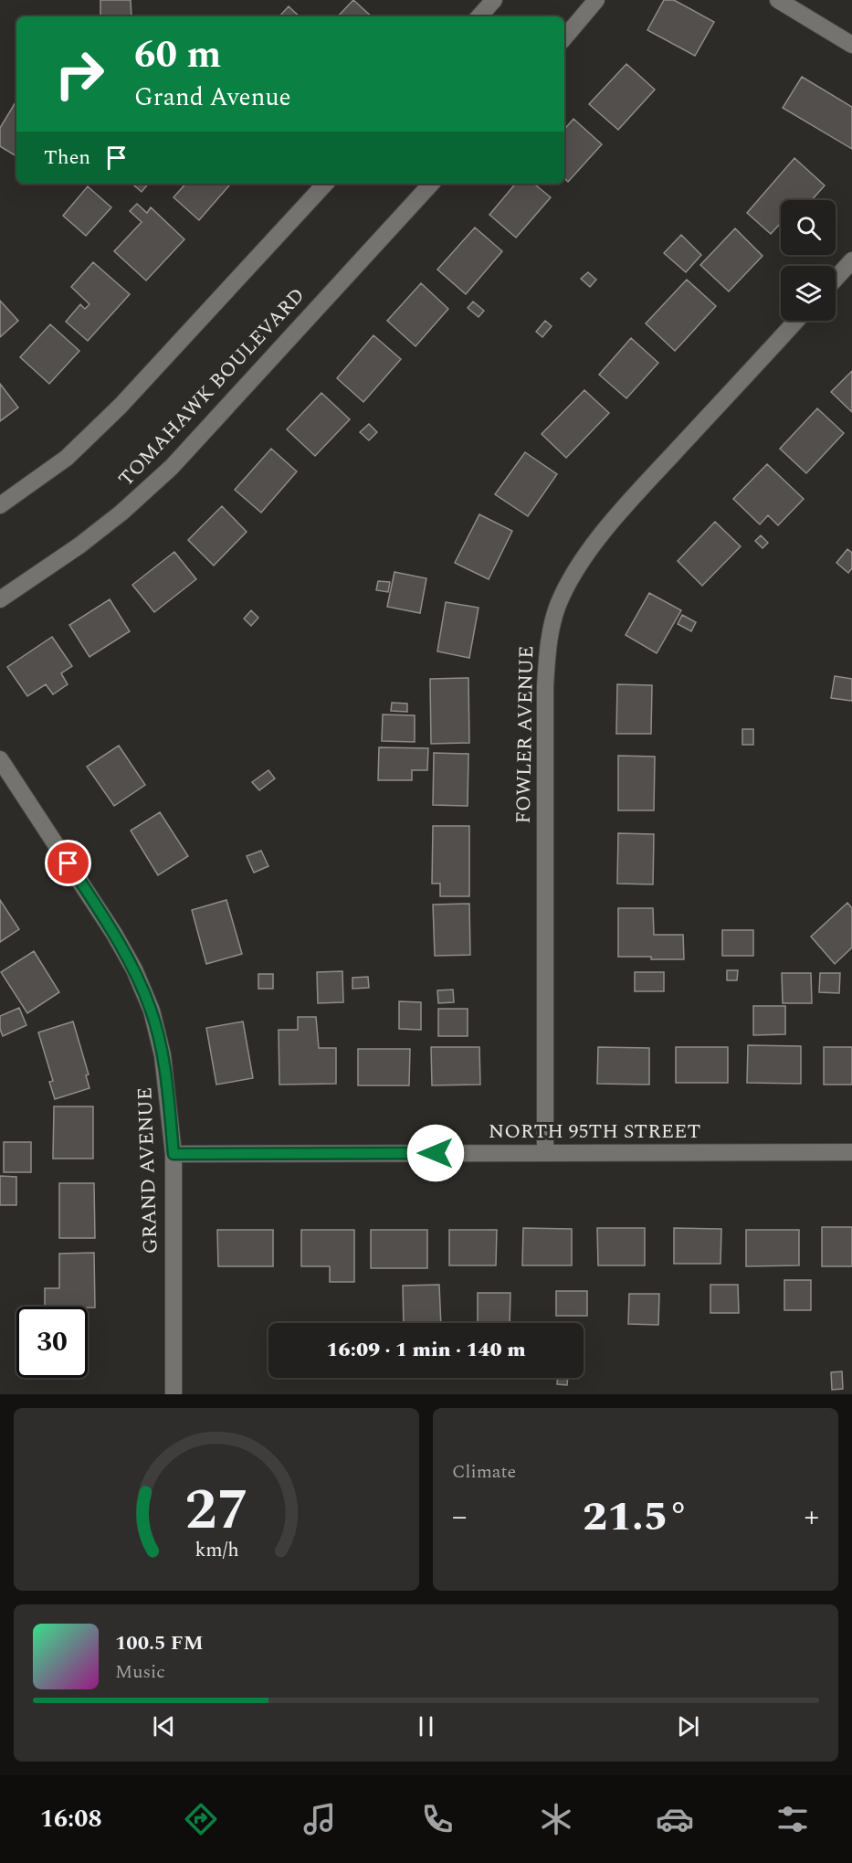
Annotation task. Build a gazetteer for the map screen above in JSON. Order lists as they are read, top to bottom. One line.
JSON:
{"streets":{"street":["TOMAHAWK BOULEVARD","FOWLER AVENUE","NORTH 95TH STREET","GRAND AVENUE"]},"crossings":[["FOWLER AVENUE","NORTH 95TH STREET"],["NORTH 95TH STREET","GRAND AVENUE"]],"page":{"turn":["60 m","Grand Avenue"],"then":"Then","limit":"30","trip":"16:09 · 1 min · 140 m","tile":"Climate","heat":["−","21.5°","+"],"song":["100.5 FM","Music"],"tabs":"16:08","gauge":["27","km/h"]}}
